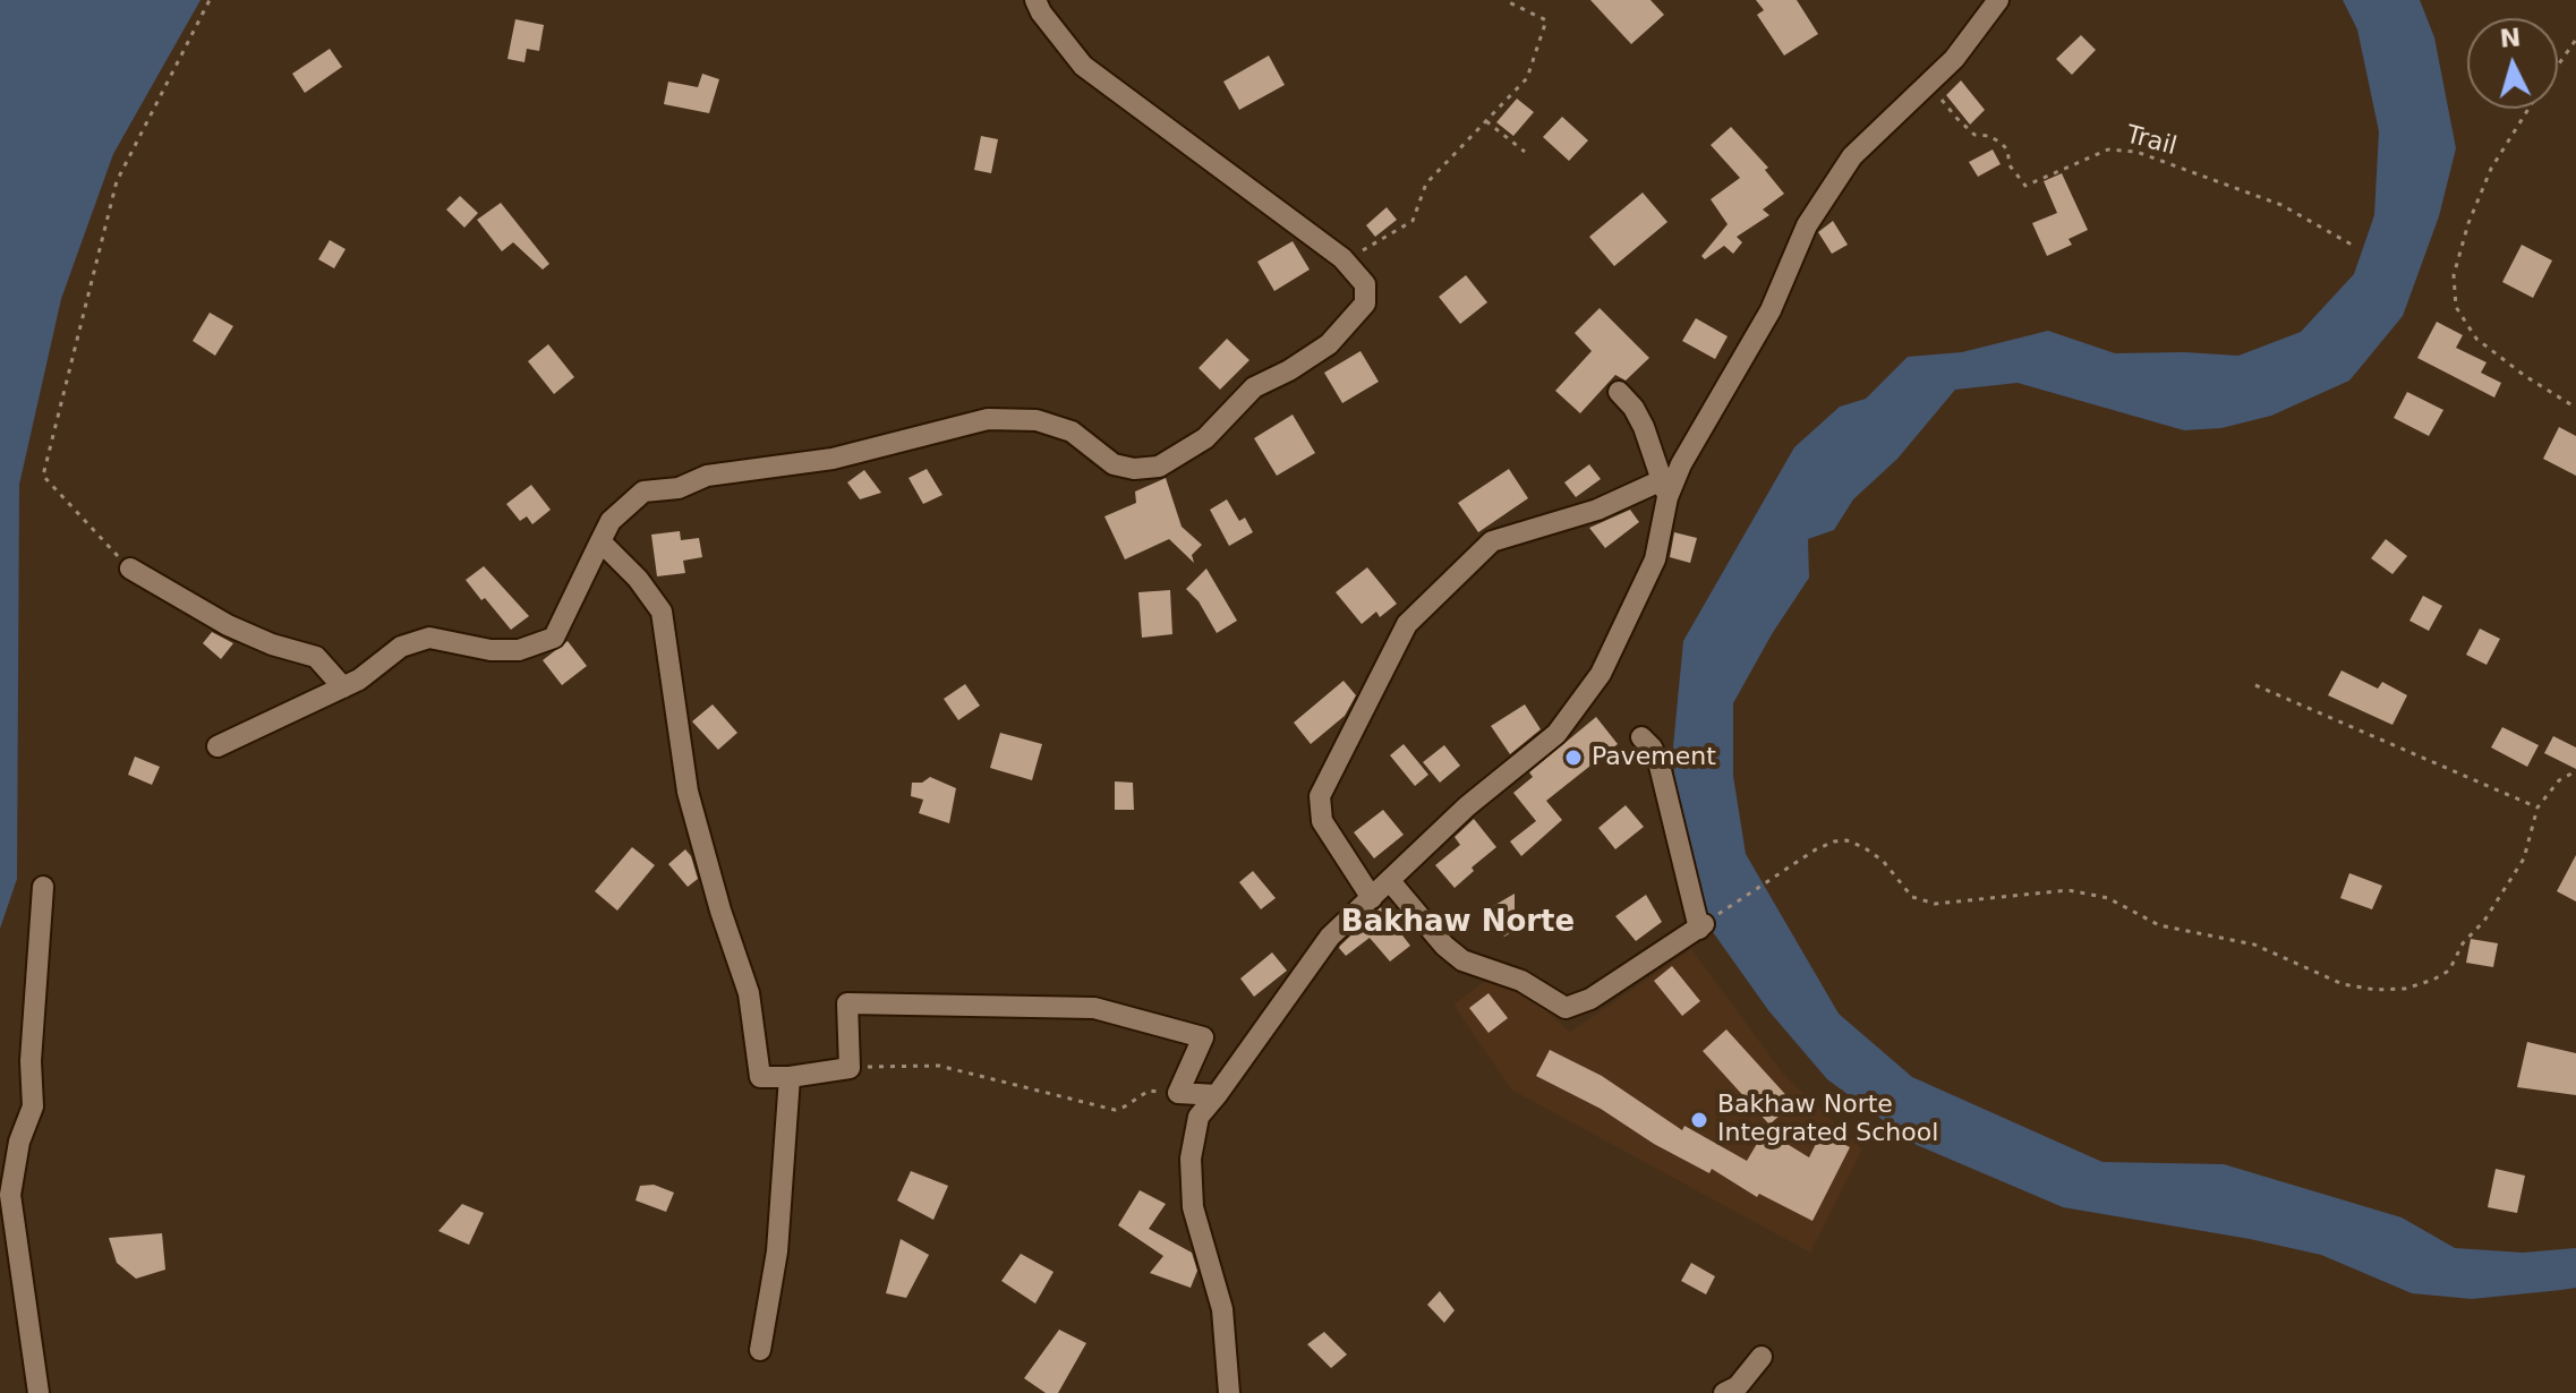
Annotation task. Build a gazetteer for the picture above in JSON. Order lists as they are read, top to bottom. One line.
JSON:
{"streets":{"path":["Trail"]},"districts":["Bakhaw Norte"],"places":["Pavement","Bakhaw Norte Integrated School"],"north":"top"}
